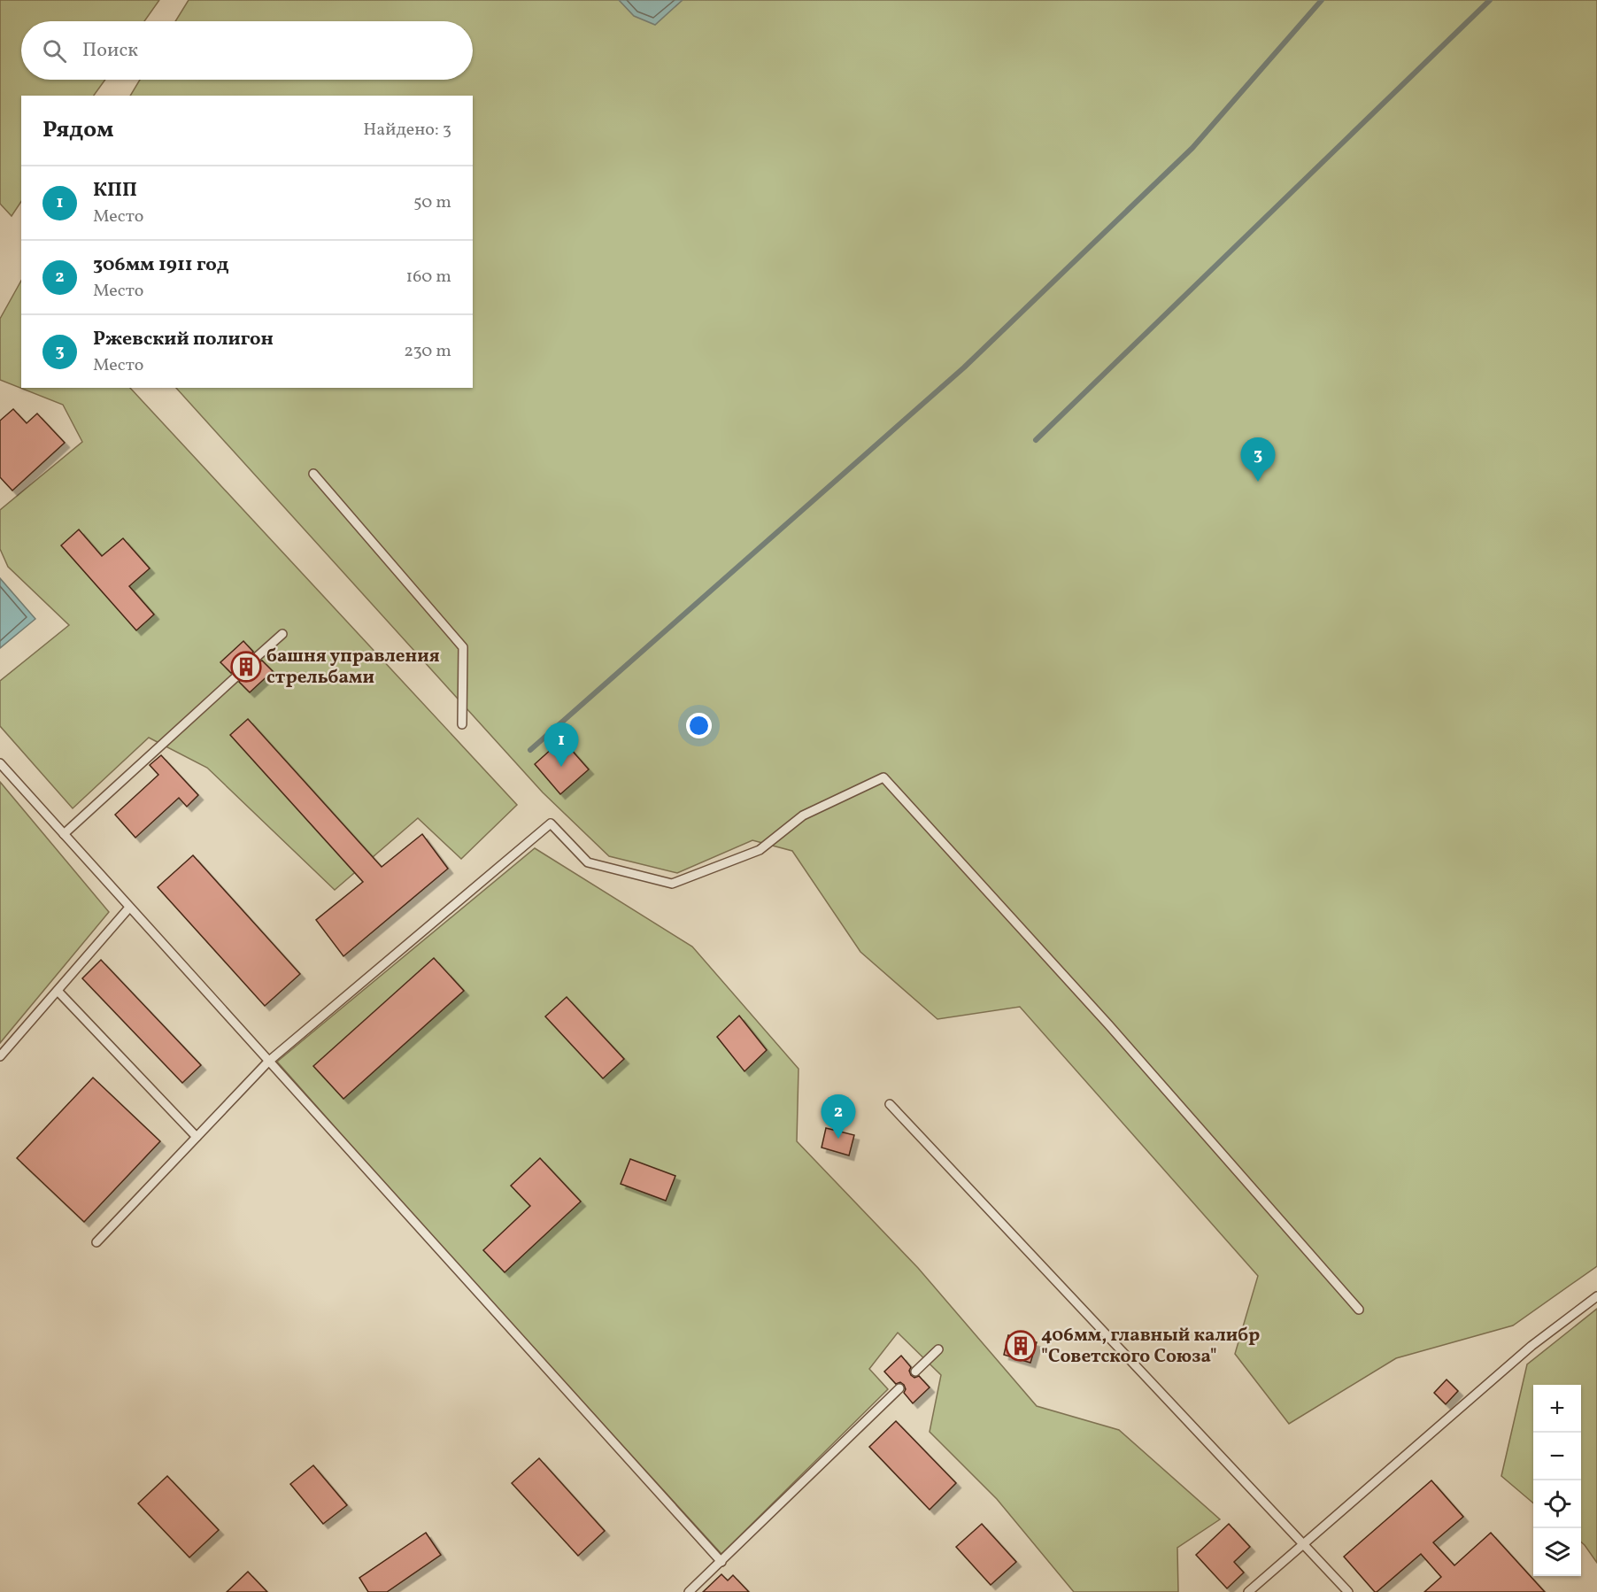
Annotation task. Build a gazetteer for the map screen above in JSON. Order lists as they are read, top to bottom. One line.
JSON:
{"places":{"building":["башня управления стрельбами","406мм, главный калибр \"Советского Союза\""]},"page":{"search":"Поиск","heading":["Рядом","Найдено: 3"],"list":[{"mark":"1","name":"КПП","note":"Место","value":"50 m"},{"mark":"2","name":"306мм 1911 год","note":"Место","value":"160 m"},{"mark":"3","name":"Ржевский полигон","note":"Место","value":"230 m"}],"pins":["3","1","2"],"map_buttons":["+","−"]}}
